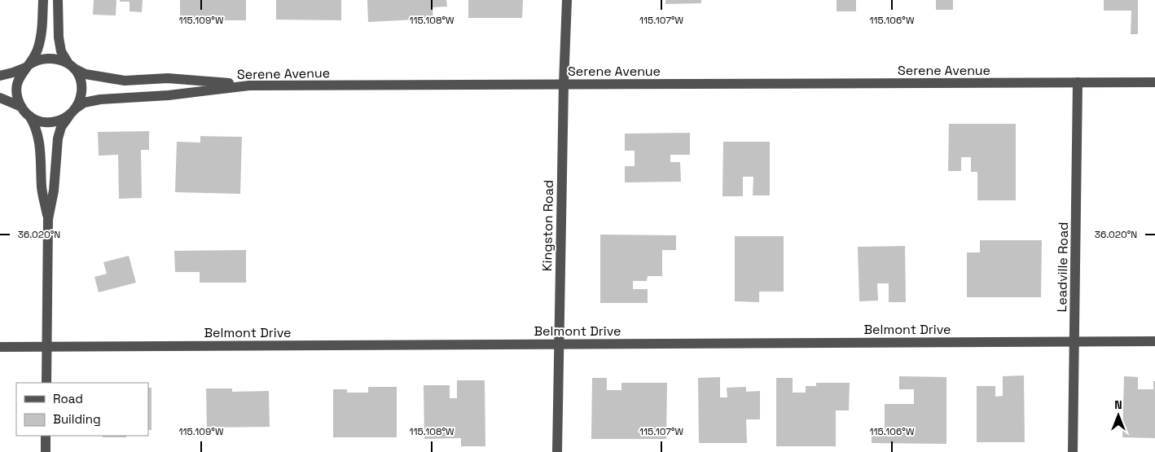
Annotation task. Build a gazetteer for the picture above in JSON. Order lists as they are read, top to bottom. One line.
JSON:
{"streets":{"street":["Serene Avenue","Kingston Road","Leadville Road","Belmont Drive"]},"crossings":[["Serene Avenue","Kingston Road"],["Serene Avenue","Leadville Road"],["Kingston Road","Belmont Drive"],["Leadville Road","Belmont Drive"]],"legend":["Road","Building"],"north":"top","coordinates":["115.109°W","115.108°W","115.107°W","115.106°W","36.020°N"]}
